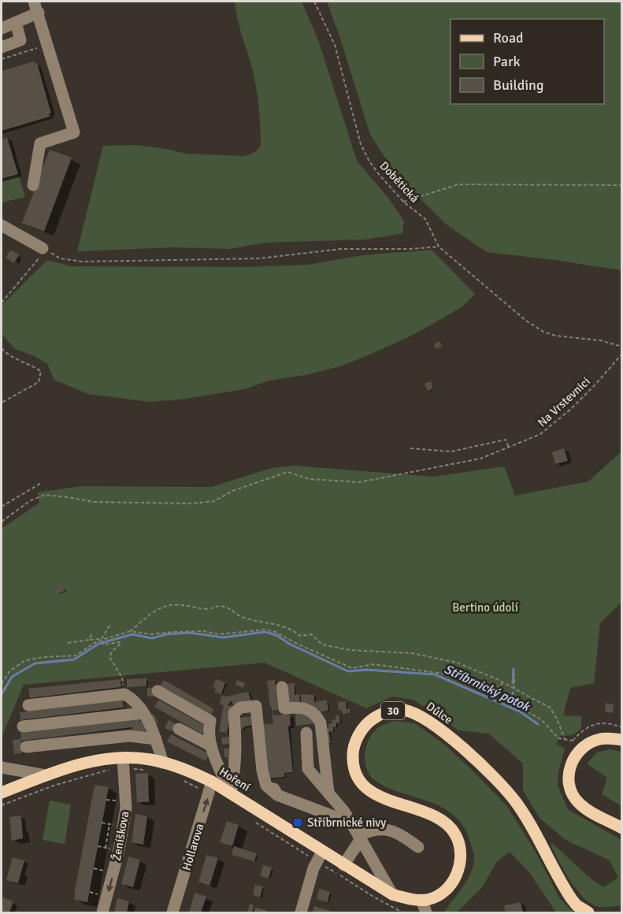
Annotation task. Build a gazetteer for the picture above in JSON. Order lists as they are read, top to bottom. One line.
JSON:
{"streets":{"main road":["30","Důlce","Hoření"],"street":["Ženíškova","Hollarova"],"path":["Dobětická","Na Vrstevnici"]},"crossings":[["Důlce","Hoření"],["Hoření","Ženíškova"],["Hoření","Hollarova"]],"one_way":["Ženíškova","Hollarova"],"water":["Stříbrnický potok"],"parks":["Bertino údolí"],"places":{"transit":["Stříbrnické nivy"]},"legend":["Road","Park","Building"]}
